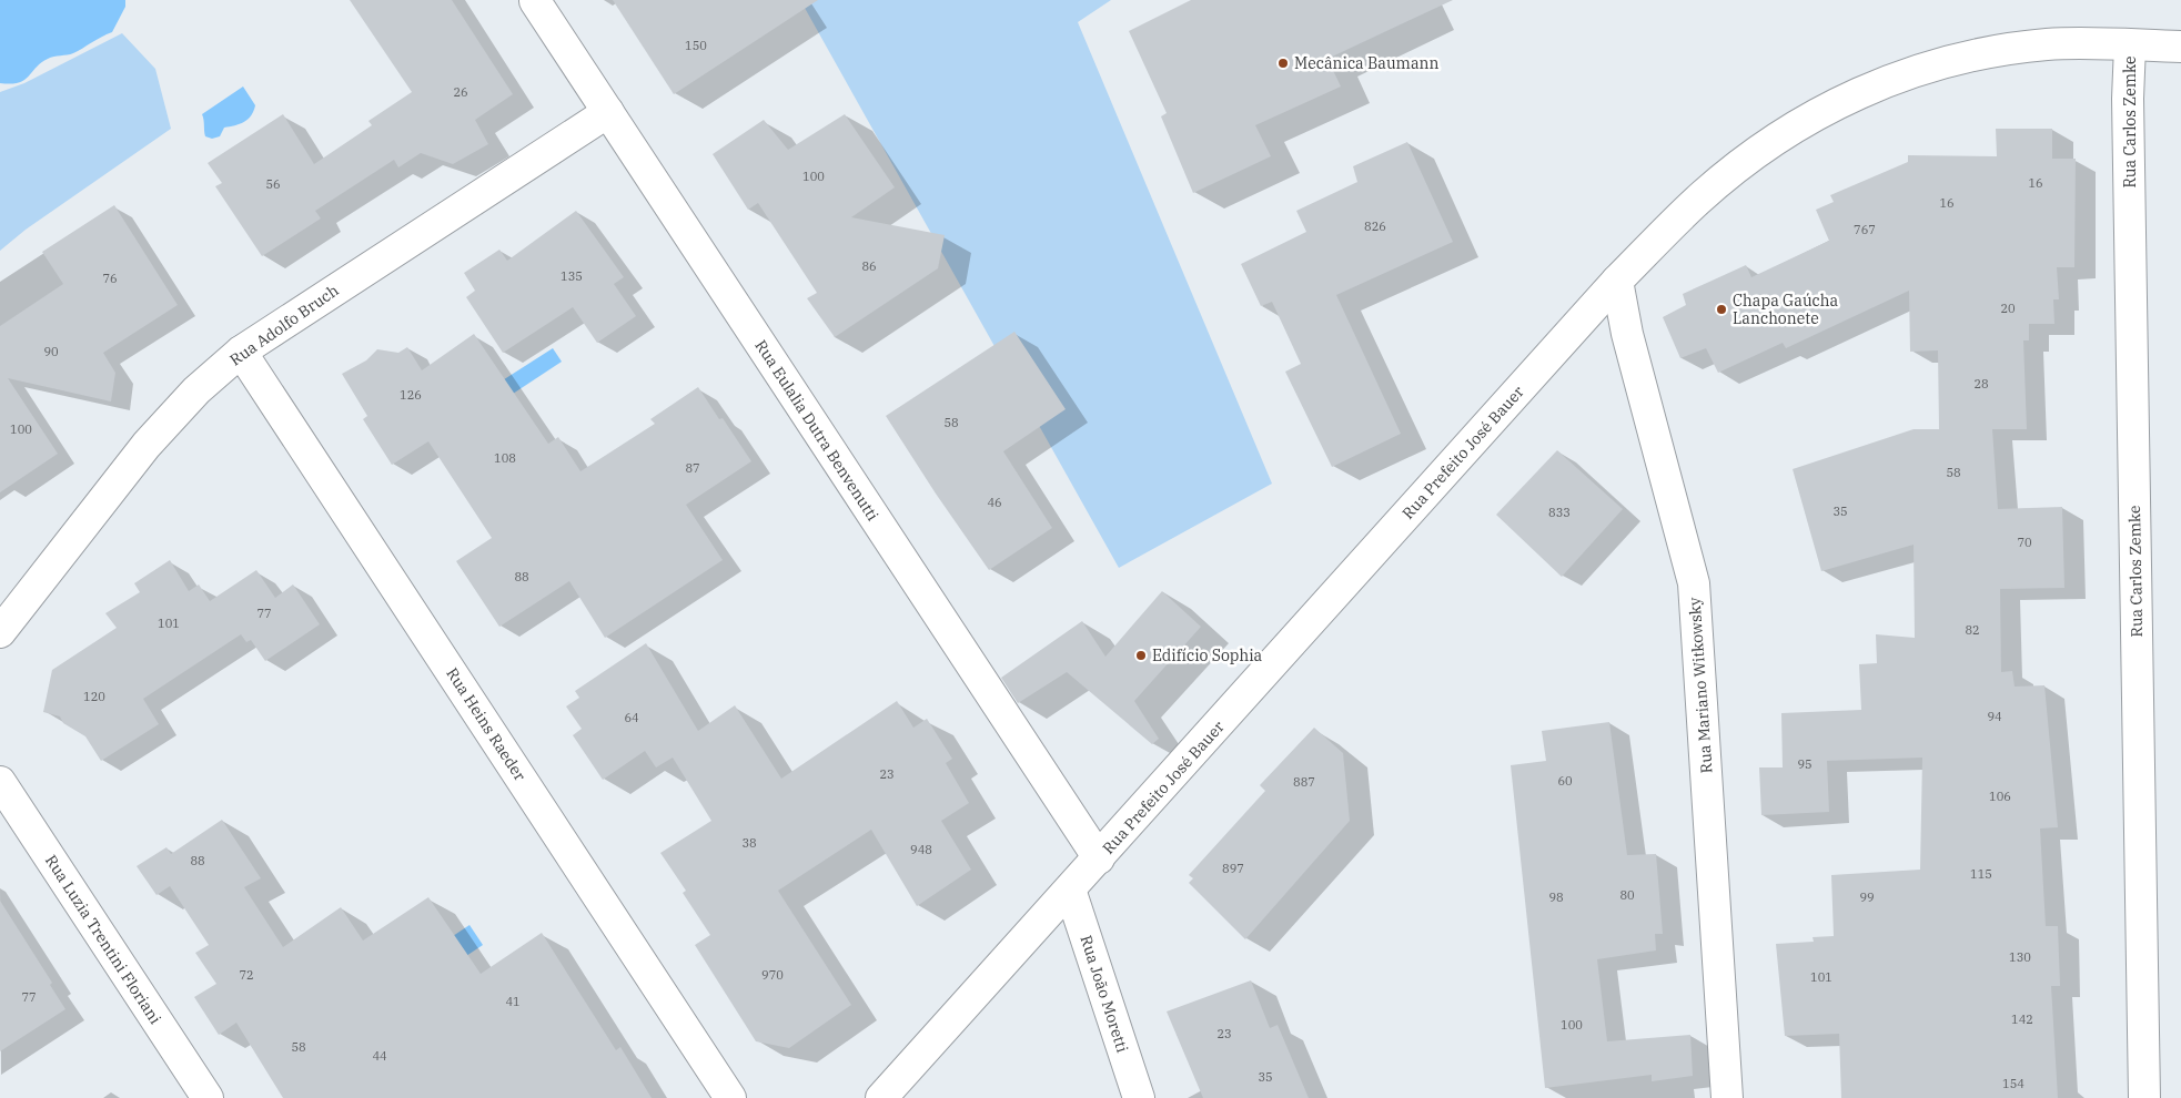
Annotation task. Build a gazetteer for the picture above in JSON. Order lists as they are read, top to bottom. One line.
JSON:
{"streets":{"street":["Rua Carlos Zemke","Rua Adolfo Bruch","Rua Eulalia Dutra Benvenutti","Rua Prefeito José Bauer","Rua Mariano Witkowsky","Rua Heins Raeder","Rua Luzia Trentini Floriani","Rua João Moretti"]},"crossings":[["Rua Carlos Zemke","Rua Prefeito José Bauer"],["Rua Adolfo Bruch","Rua Eulalia Dutra Benvenutti"],["Rua Adolfo Bruch","Rua Heins Raeder"],["Rua Eulalia Dutra Benvenutti","Rua Prefeito José Bauer"],["Rua Prefeito José Bauer","Rua Mariano Witkowsky"],["Rua Prefeito José Bauer","Rua João Moretti"]],"places":["Mecânica Baumann","Chapa Gaúcha Lanchonete","Edifício Sophia"],"house_numbers":["150","26","100","16","56","16","826","767","86","135","76","20","90","28","126","58","100","108","87","58","46","35","833","70","88","77","101","82","120","94","64","95","23","60","887","106","38","948","88","897","115","80","98","99","130","72","970","101","77","41","142","100","23","58","44","35","154"]}
